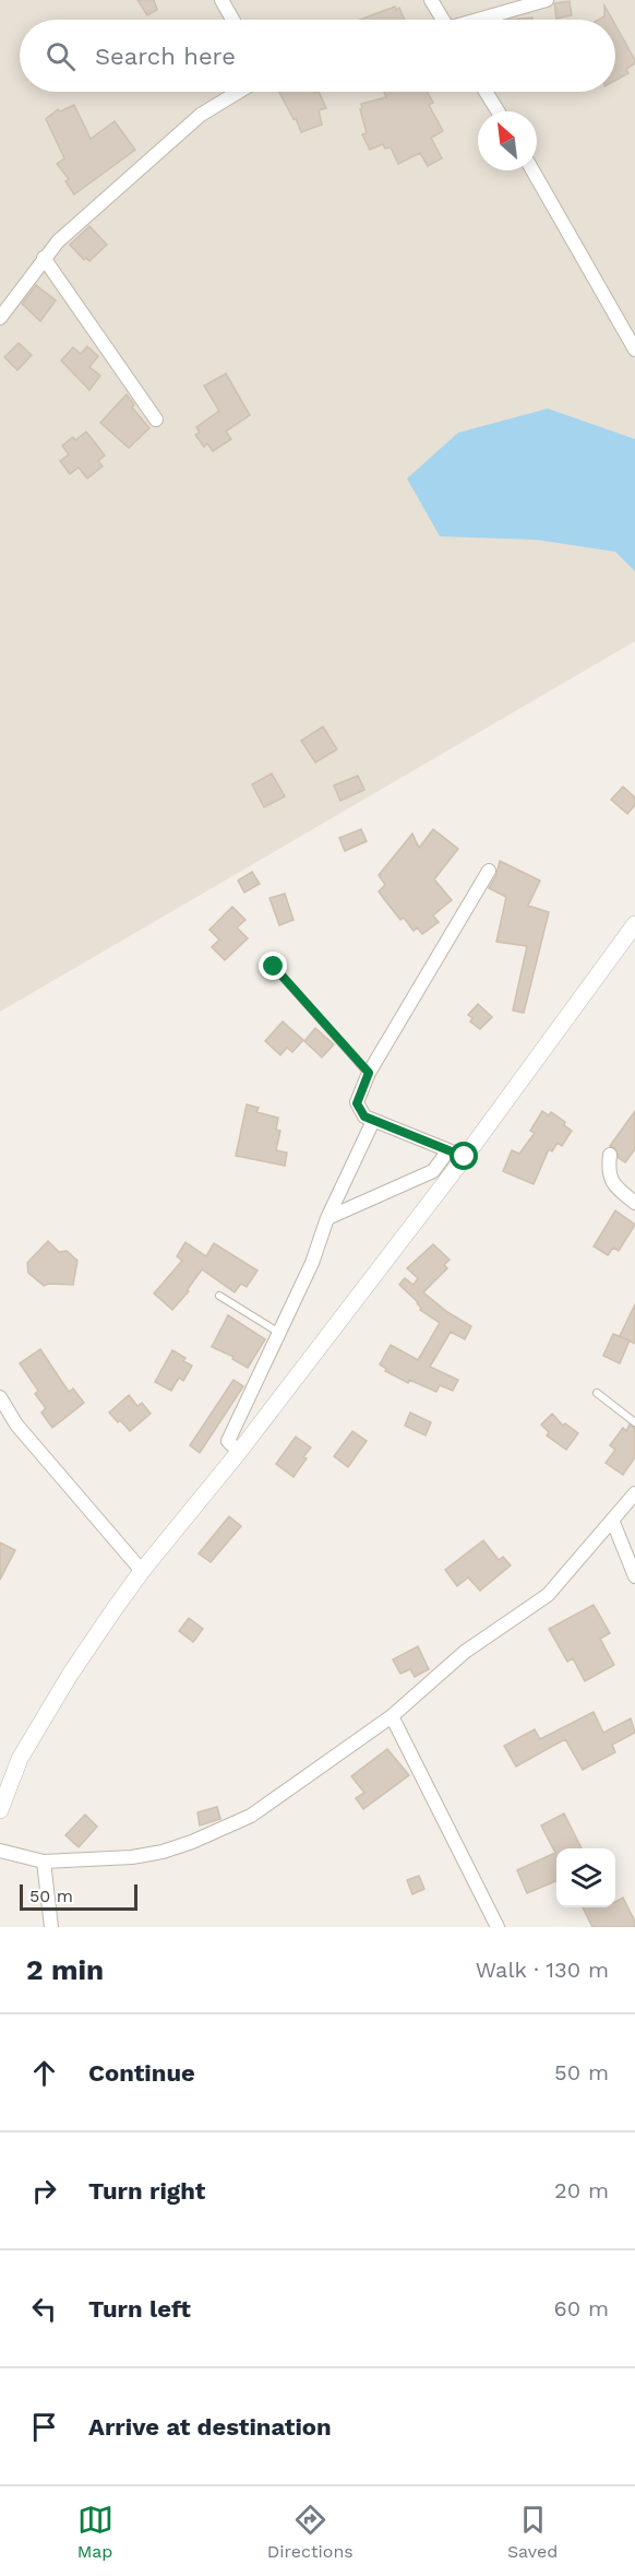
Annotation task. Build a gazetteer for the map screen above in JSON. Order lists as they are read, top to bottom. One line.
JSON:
{"scale_bar":"50 m","north":"top left","page":{"search":"Search here","scale":"50 m","heading":["2 min","Walk · 130 m"],"list":[["Continue","50 m"],["Turn right","20 m"],["Turn left","60 m"],"Arrive at destination"],"nav":["Map","Directions","Saved"]}}
